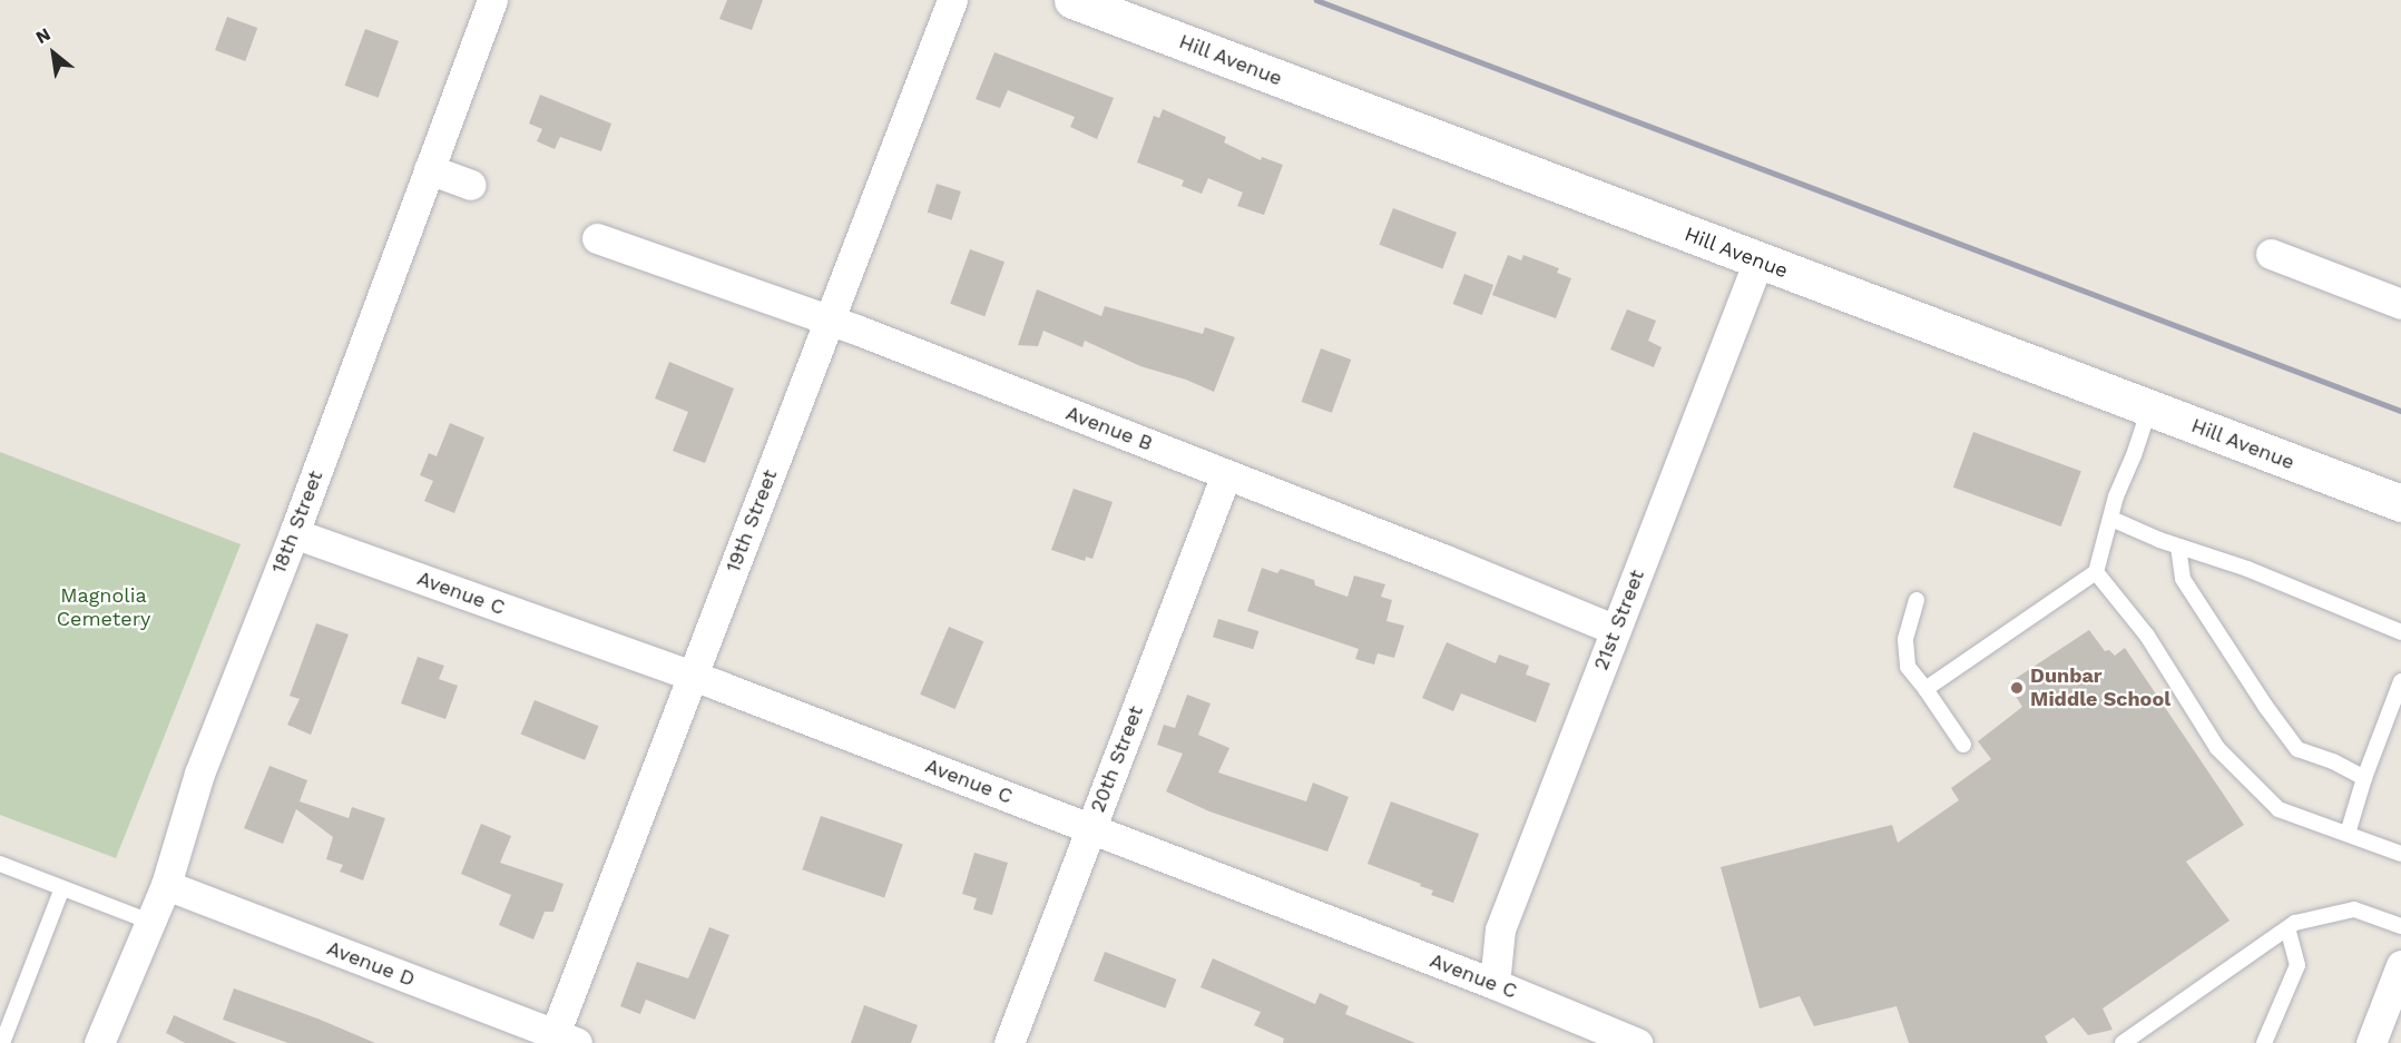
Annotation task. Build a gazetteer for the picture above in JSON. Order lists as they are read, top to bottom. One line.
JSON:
{"streets":{"street":["Hill Avenue","Avenue B","19th Street","18th Street","Avenue C","21st Street","20th Street","Avenue D"]},"crossings":[["Hill Avenue","21st Street"],["Avenue B","19th Street"],["Avenue B","21st Street"],["Avenue B","20th Street"],["19th Street","Avenue C"],["19th Street","Avenue D"],["18th Street","Avenue C"],["18th Street","Avenue D"],["Avenue C","21st Street"],["Avenue C","20th Street"]],"parks":["Magnolia Cemetery"],"places":["Dunbar Middle School"],"north":"top left"}
